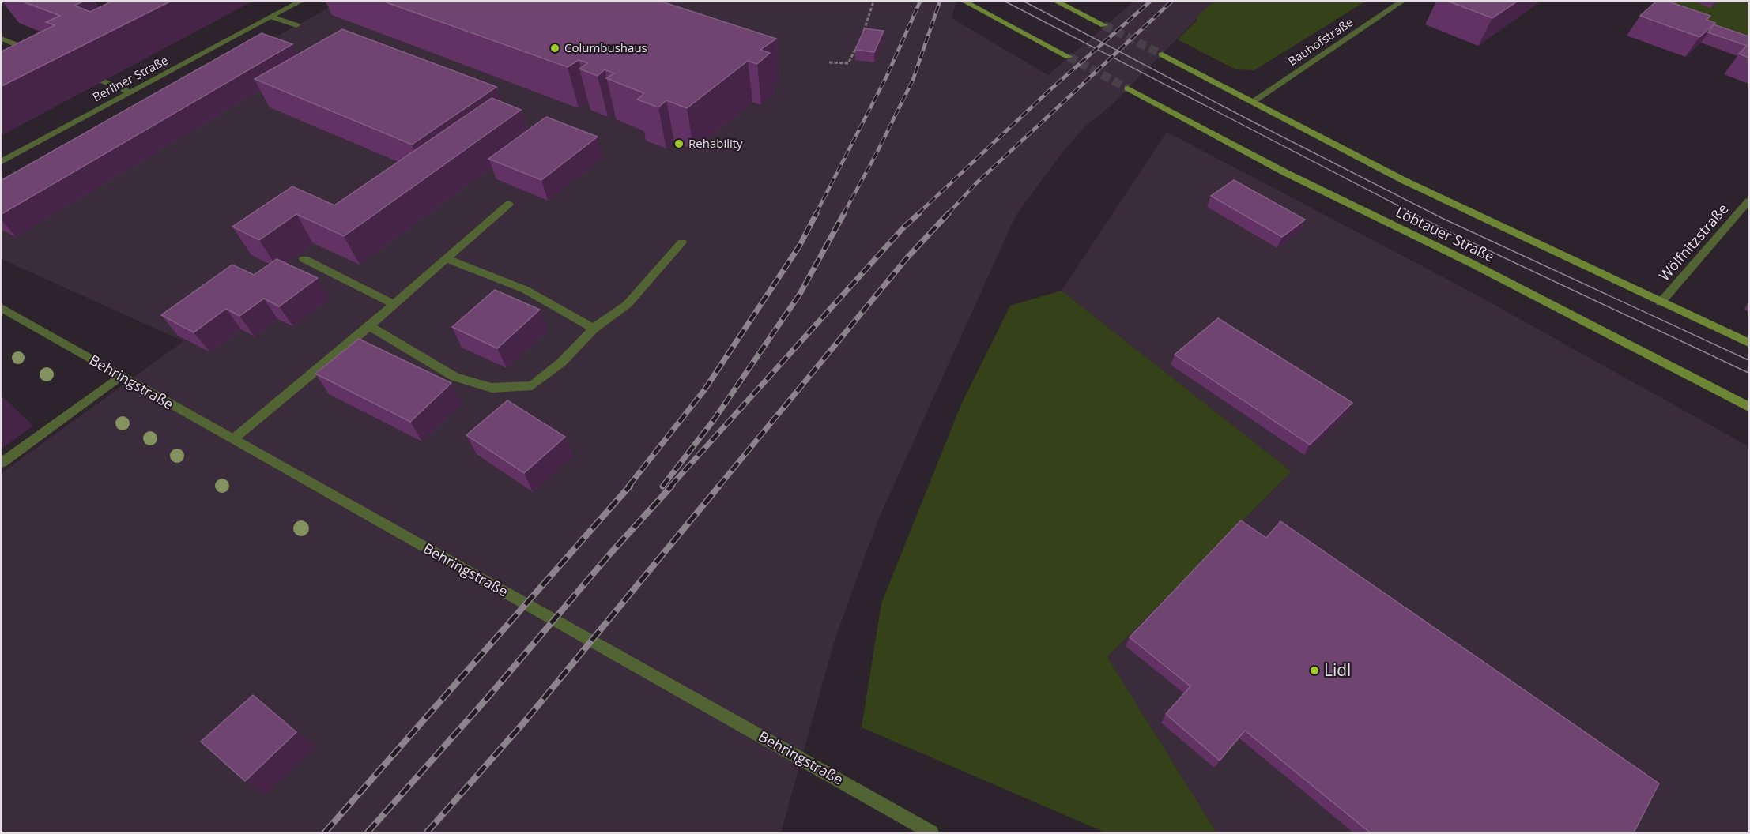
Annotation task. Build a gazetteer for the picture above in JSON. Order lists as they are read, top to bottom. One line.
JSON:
{"streets":{"main road":["Löbtauer Straße"],"street":["Bauhofstraße","Berliner Straße","Wölfnitzstraße","Behringstraße"]},"places":["Columbushaus","Rehability","Lidl"]}
